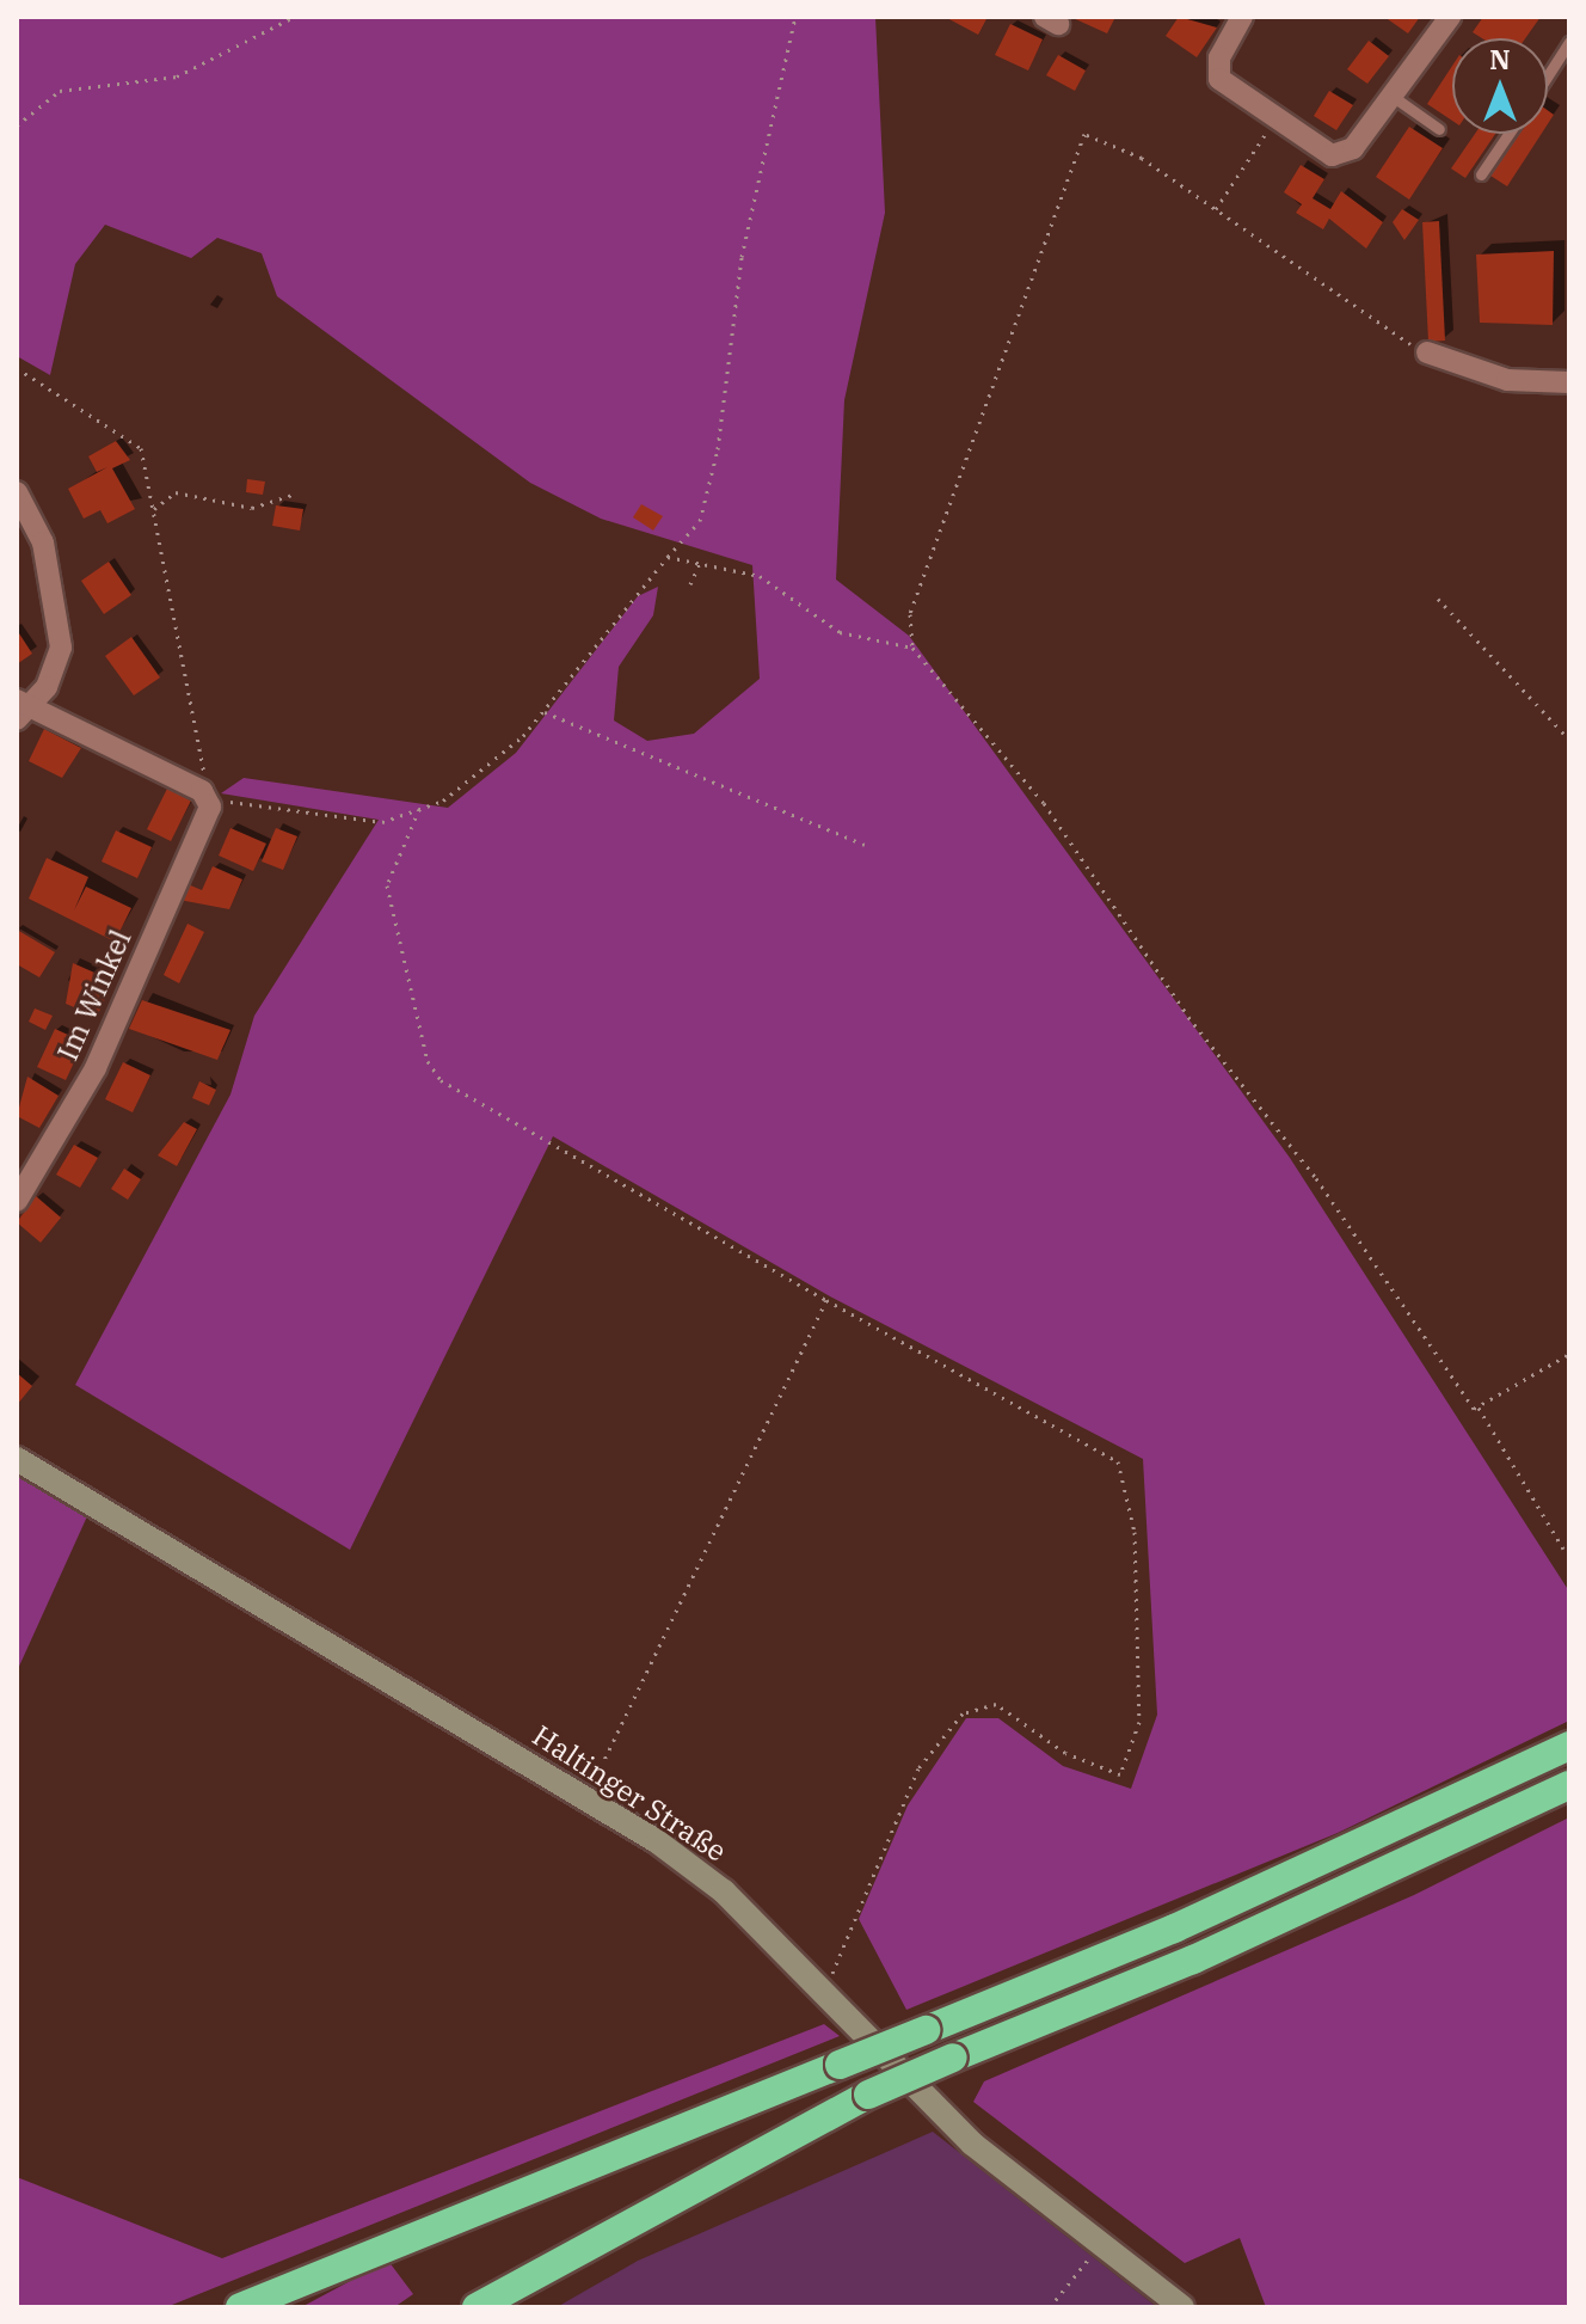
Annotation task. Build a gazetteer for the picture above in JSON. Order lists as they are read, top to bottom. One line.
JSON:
{"streets":{"street":["Im Winkel","Haltinger Straße"]},"north":"top"}
